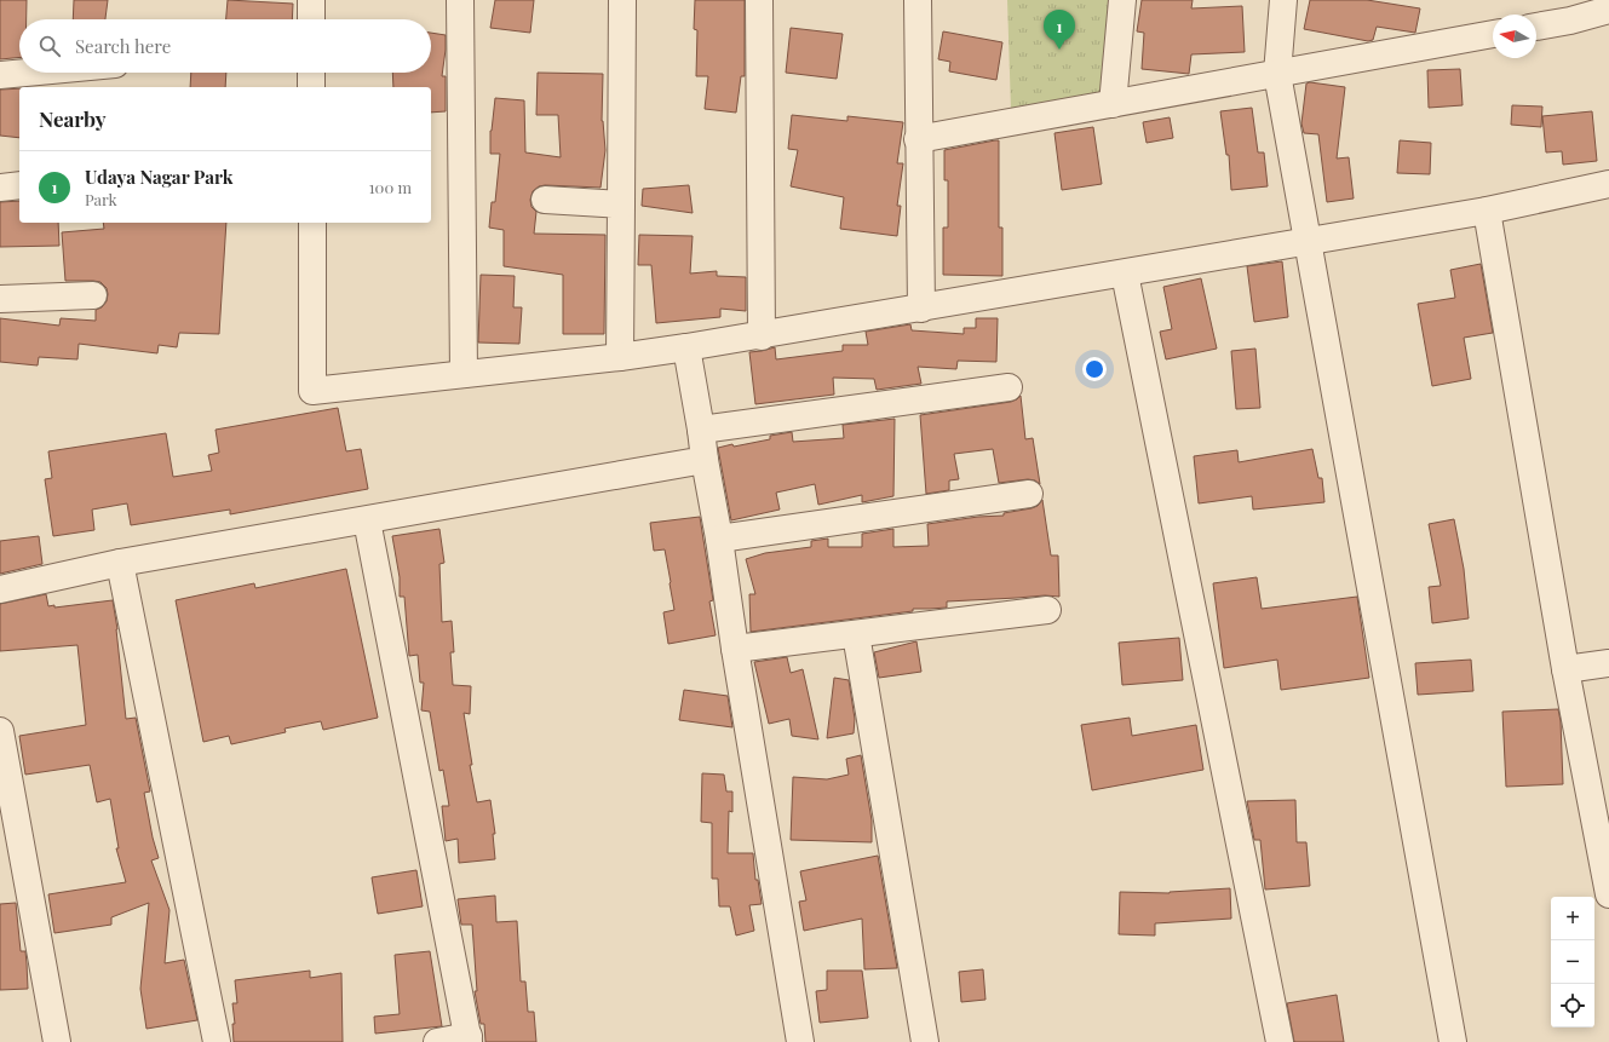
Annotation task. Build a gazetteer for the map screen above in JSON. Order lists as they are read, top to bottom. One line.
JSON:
{"north":"left","page":{"pins":"1","search":"Search here","heading":"Nearby","list":[{"mark":"1","name":"Udaya Nagar Park","note":"Park","value":"100 m"}],"map_buttons":["+","−"]}}
